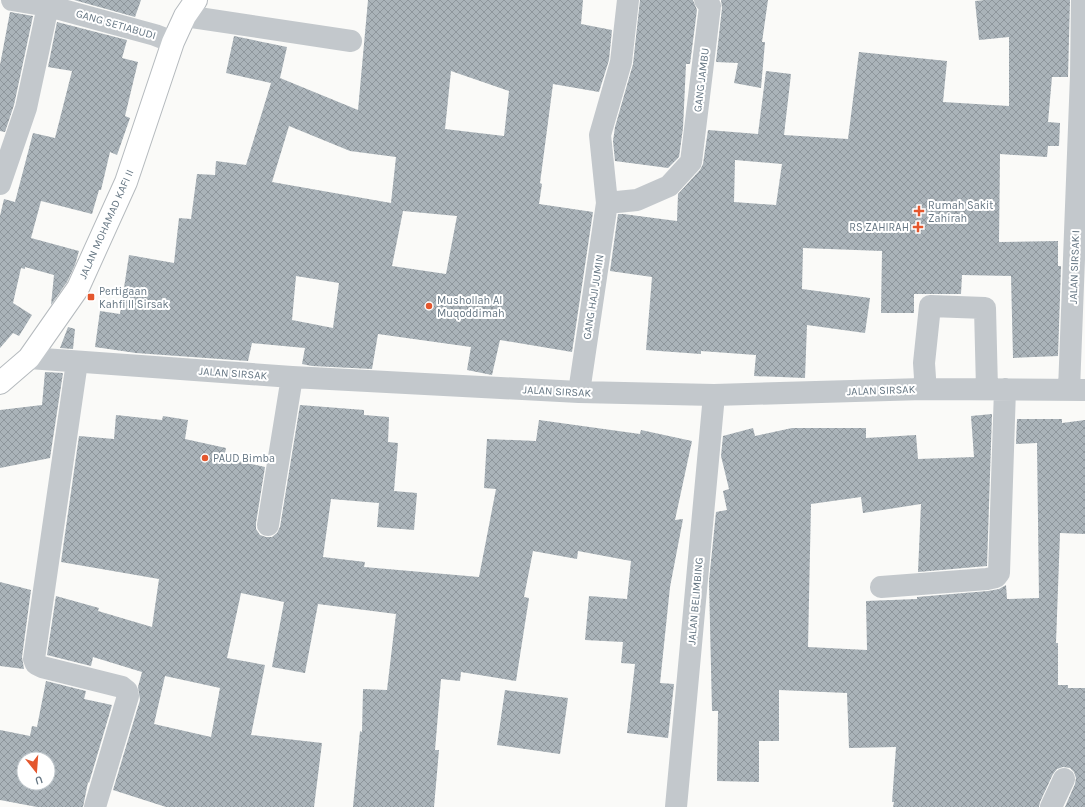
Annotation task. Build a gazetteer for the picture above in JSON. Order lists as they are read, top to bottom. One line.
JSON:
{"streets":{"main road":["JALAN MOHAMAD KAFI II"],"street":["GANG SETIABUDI","GANG JAMBU","JALAN SIRSAK I","GANG HAJI JUMIN","JALAN SIRSAK","JALAN BELIMBING"]},"crossings":[["GANG SETIABUDI","JALAN MOHAMAD KAFI II"],["GANG JAMBU","GANG HAJI JUMIN"],["JALAN MOHAMAD KAFI II","JALAN SIRSAK"],["JALAN SIRSAK I","JALAN SIRSAK"],["GANG HAJI JUMIN","JALAN SIRSAK"],["JALAN SIRSAK","JALAN BELIMBING"]],"places":{"health":["Rumah Sakit Zahirah","RS ZAHIRAH"],"transit":["Pertigaan Kahfi II Sirsak"],"other":["Mushollah Al Muqoddimah","PAUD Bimba"]},"north":"bottom"}
